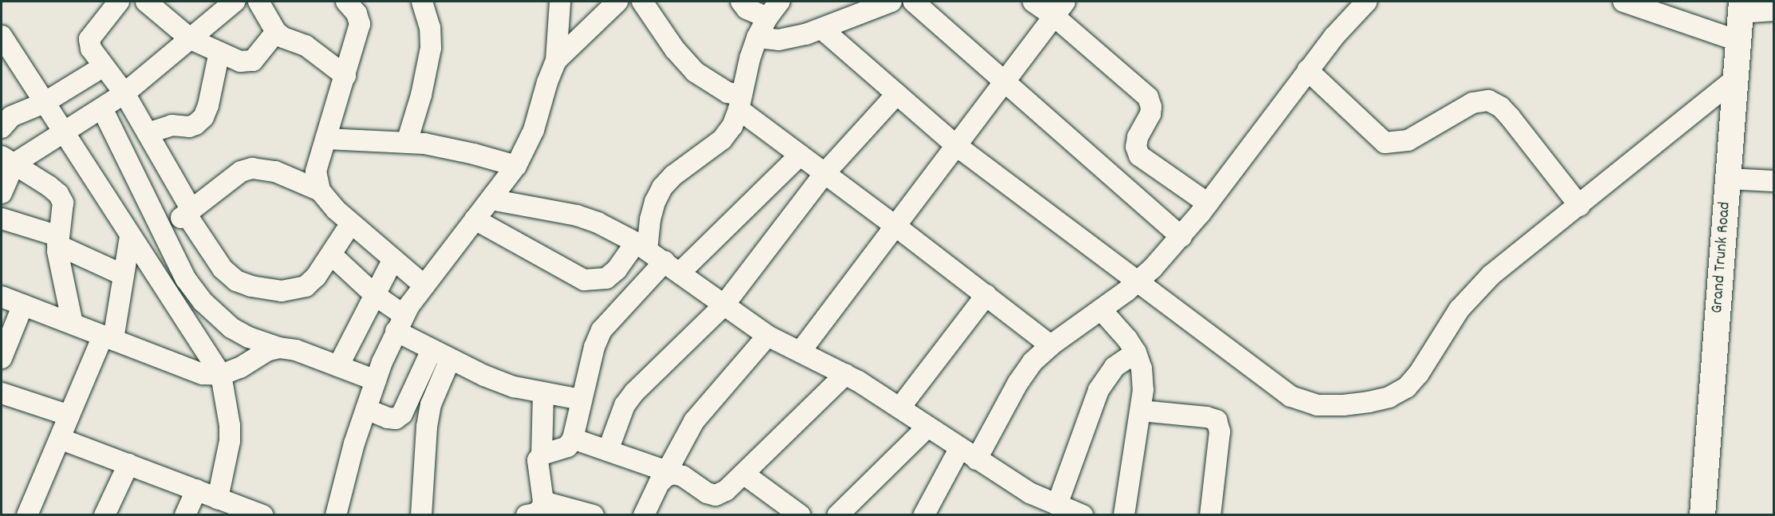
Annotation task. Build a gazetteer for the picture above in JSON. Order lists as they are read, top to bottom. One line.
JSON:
{"streets":{"main road":["Grand Trunk Road"]}}
